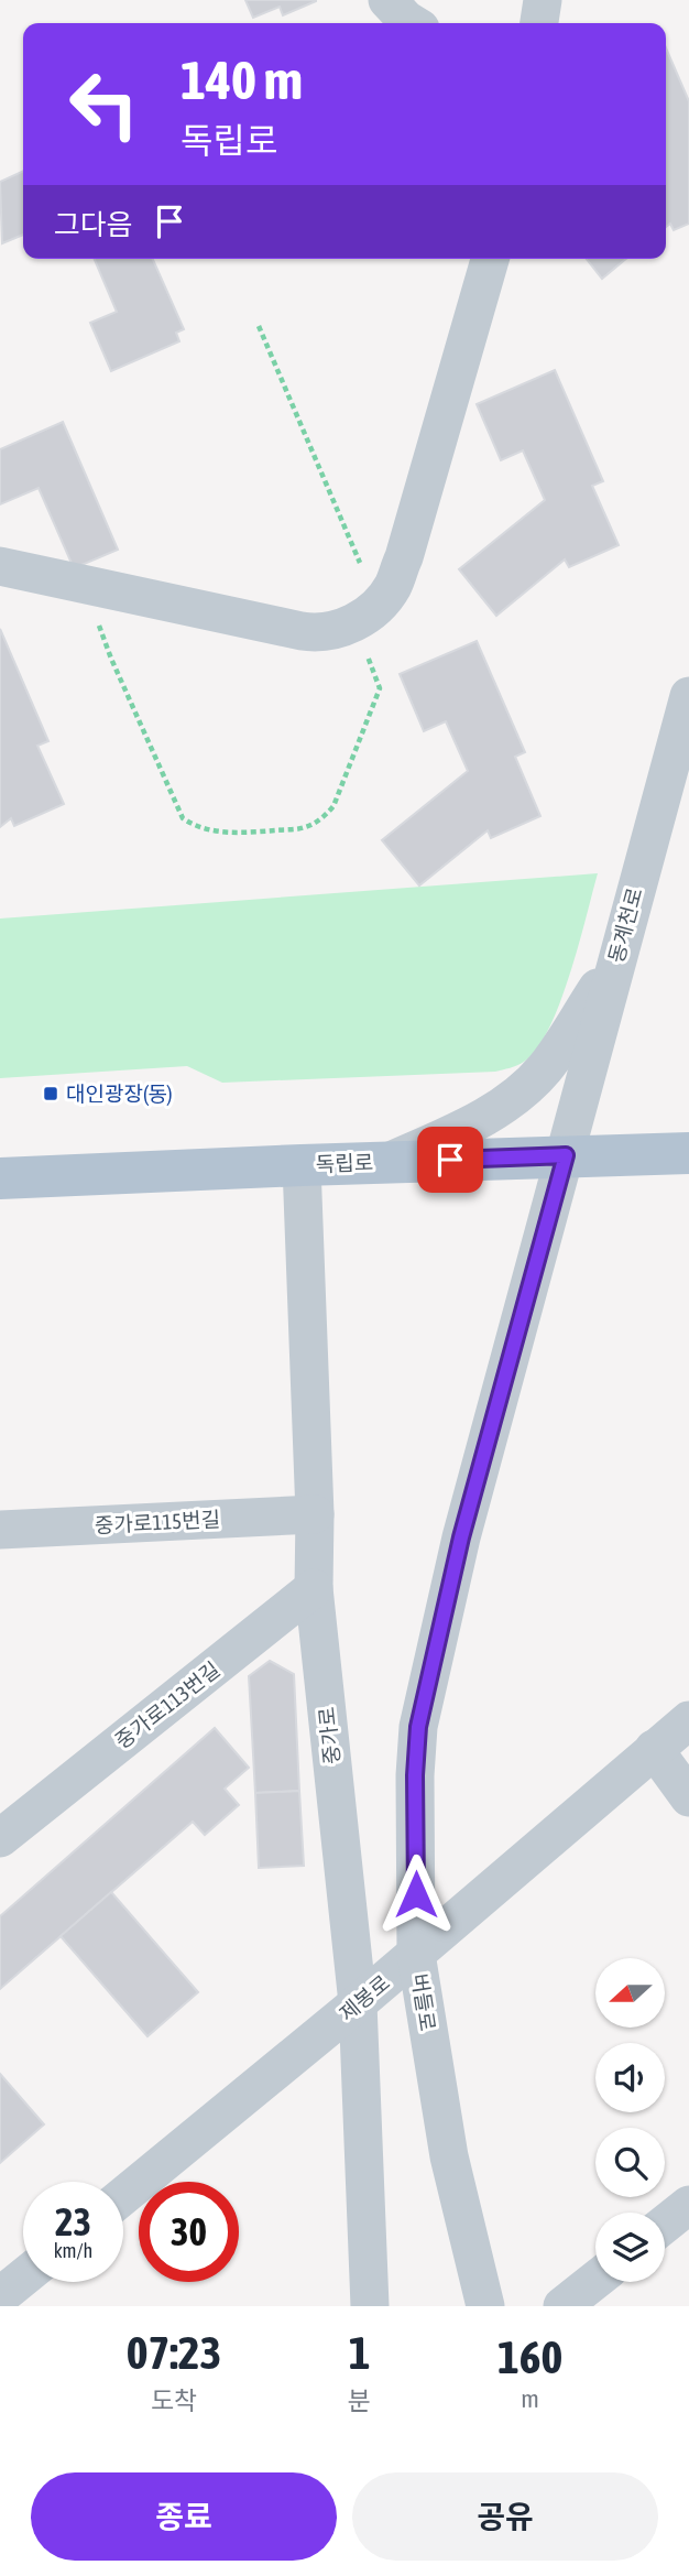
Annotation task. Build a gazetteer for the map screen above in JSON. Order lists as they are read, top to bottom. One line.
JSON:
{"streets":{"main road":["독립로"],"street":["동계천로","중가로115번길","중가로113번길","중가로","제봉로","버들로"]},"crossings":[["동계천로","독립로"],["동계천로","버들로"],["독립로","중가로"],["독립로","버들로"],["중가로115번길","중가로"],["중가로113번길","중가로"],["중가로","제봉로"],["제봉로","버들로"]],"places":{"transit":["대인광장(동)"]},"north":"left","page":{"turn":["140 m","독립로"],"then":"그다음","speed":"23 km/h","limit":"30","eta":["07:23","도착","1","분","160","m"],"buttons":["종료","공유"]}}
